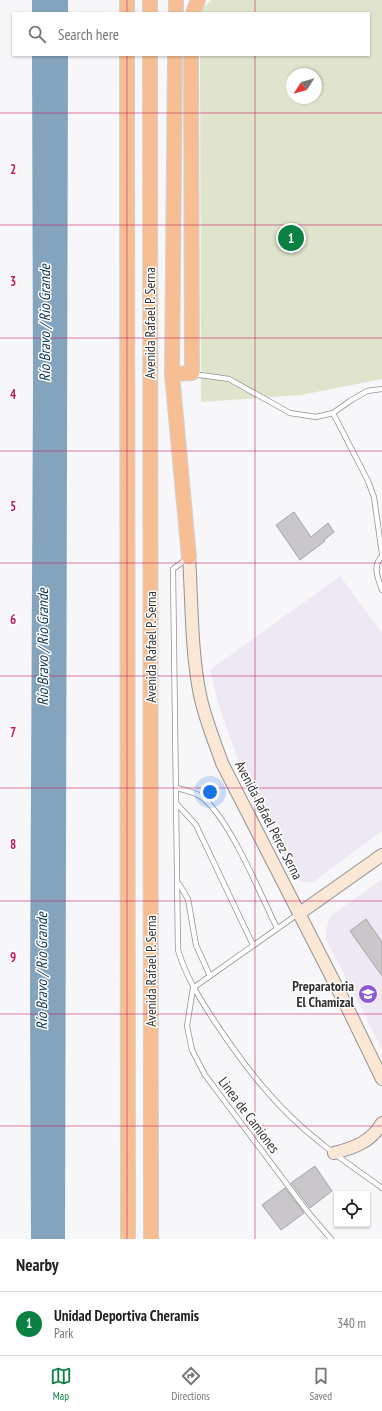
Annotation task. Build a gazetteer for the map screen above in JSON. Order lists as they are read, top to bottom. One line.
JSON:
{"streets":{"highway":["Avenida Rafael P. Serna"],"main road":["Avenida Rafael Pérez Serna"],"lane":["Linea de Camiones"]},"water":["Río Bravo / Rio Grande"],"places":{"school or university":["Preparatoria El Chamizal"]},"north":"bottom left","page":{"search":"Search here","pins":"1","heading":"Nearby","list":[{"mark":"1","name":"Unidad Deportiva Cheramis","note":"Park","value":"340 m"}],"nav":["Map","Directions","Saved"]},"grid":{"rows":["2","3","4","5","6","7","8","9"]}}
